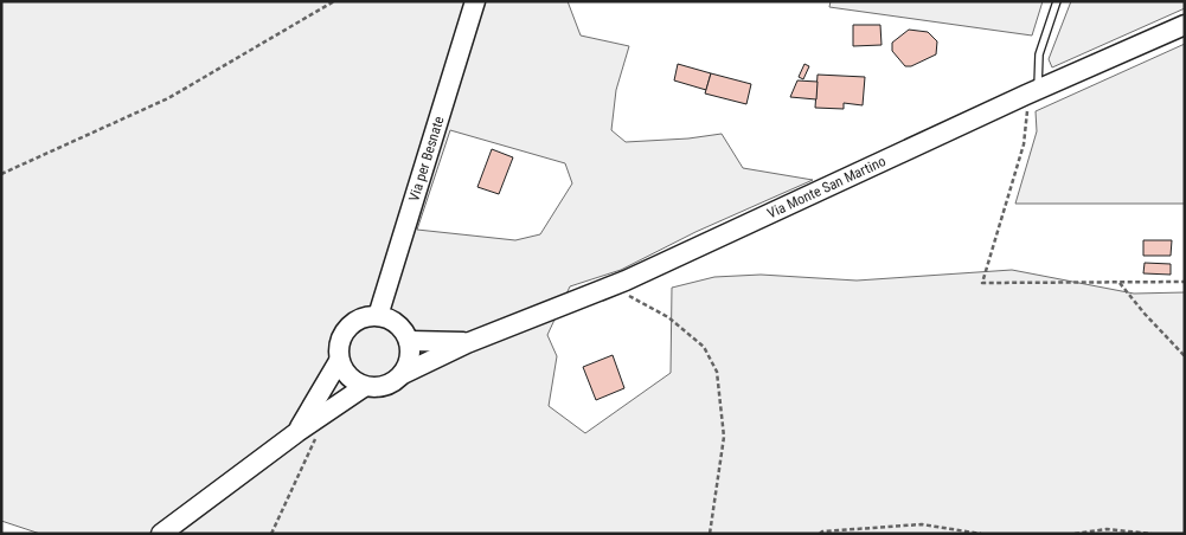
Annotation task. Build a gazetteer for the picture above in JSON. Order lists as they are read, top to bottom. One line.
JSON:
{"streets":{"street":["Via per Besnate","Via Monte San Martino"]},"crossings":[["Via per Besnate","Via Monte San Martino"]]}
